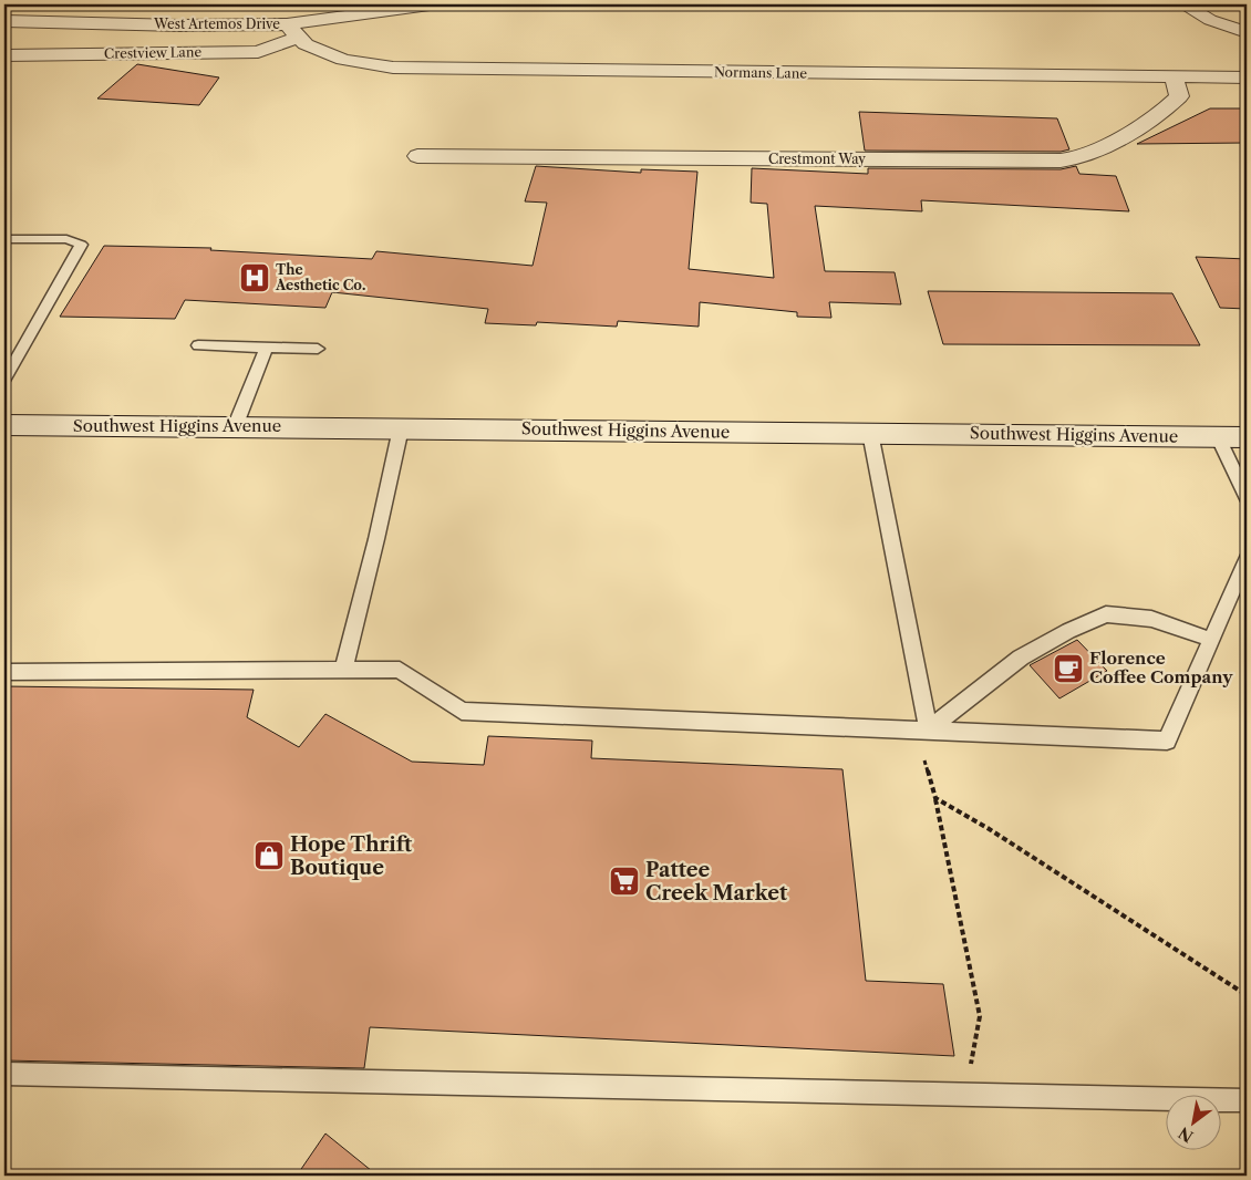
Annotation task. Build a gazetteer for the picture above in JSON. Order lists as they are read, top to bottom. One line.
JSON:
{"streets":{"street":["West Artemos Drive","Crestview Lane","Normans Lane","Crestmont Way","Southwest Higgins Avenue"]},"crossings":[["West Artemos Drive","Crestview Lane"],["West Artemos Drive","Normans Lane"],["Crestview Lane","Normans Lane"],["Normans Lane","Crestmont Way"]],"places":{"hospital":["The Aesthetic Co."],"cafe":["Florence Coffee Company"],"shop":["Hope Thrift Boutique"],"supermarket":["Pattee Creek Market"]},"north":"bottom left"}
